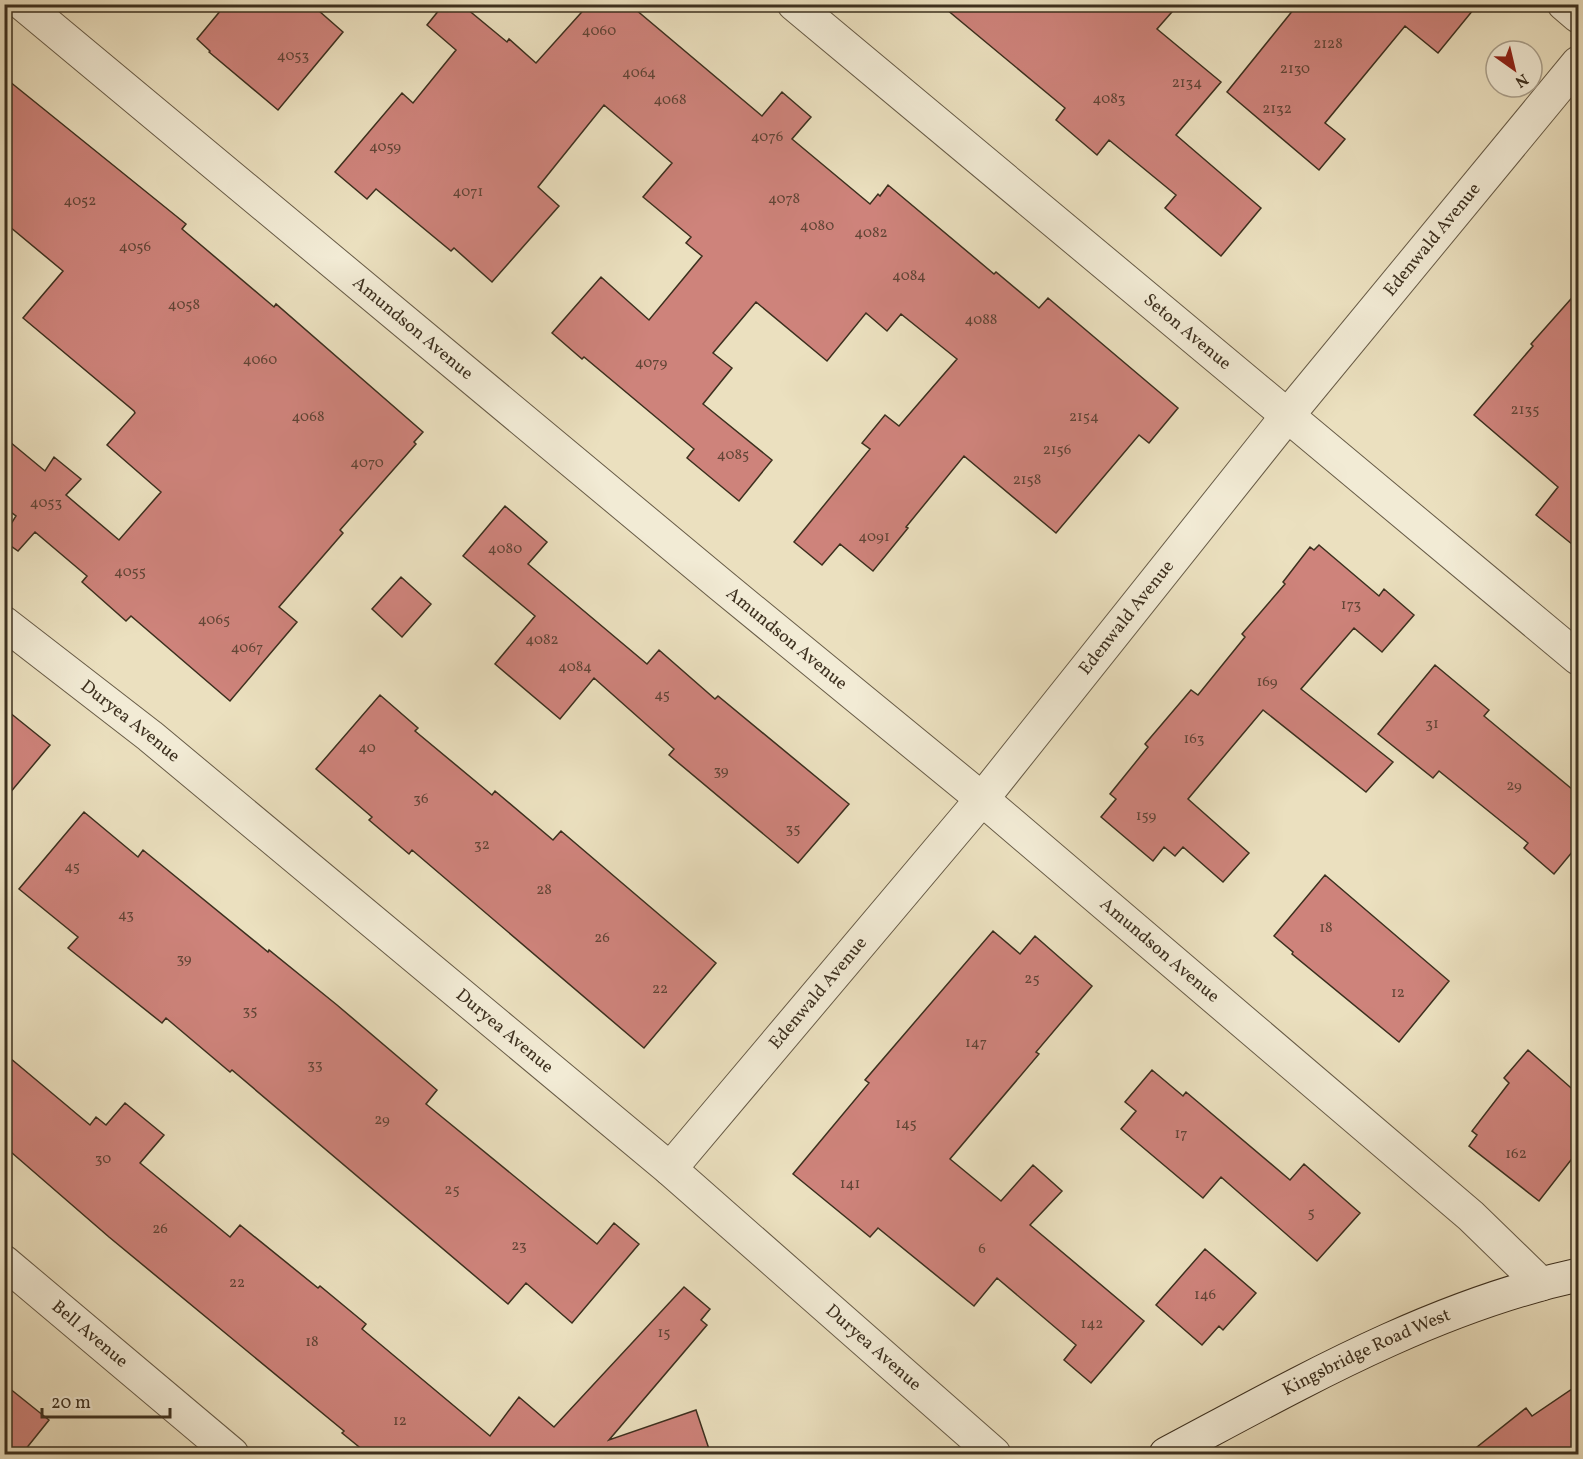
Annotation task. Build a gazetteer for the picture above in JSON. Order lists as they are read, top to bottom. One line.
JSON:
{"streets":{"street":["Edenwald Avenue","Amundson Avenue","Seton Avenue","Duryea Avenue","Bell Avenue","Kingsbridge Road West"]},"crossings":[["Edenwald Avenue","Amundson Avenue"],["Edenwald Avenue","Seton Avenue"],["Edenwald Avenue","Duryea Avenue"],["Amundson Avenue","Kingsbridge Road West"]],"house_numbers":["4060","2128","4053","2130","4064","2134","4083","4068","2132","4076","4059","4071","4078","4052","4080","4082","4056","4084","4058","4088","4060","4079","2135","4068","2154","2156","4085","4070","2158","4053","4091","4080","4055","173","4065","4082","4067","4084","169","45","31","163","40","39","29","36","159","35","32","45","28","43","18","26","39","25","22","12","35","147","33","29","145","17","162","30","141","25","5","26","23","6","22","146","142","15","18","12"],"scale_bar":"20 m","north":"bottom right"}
